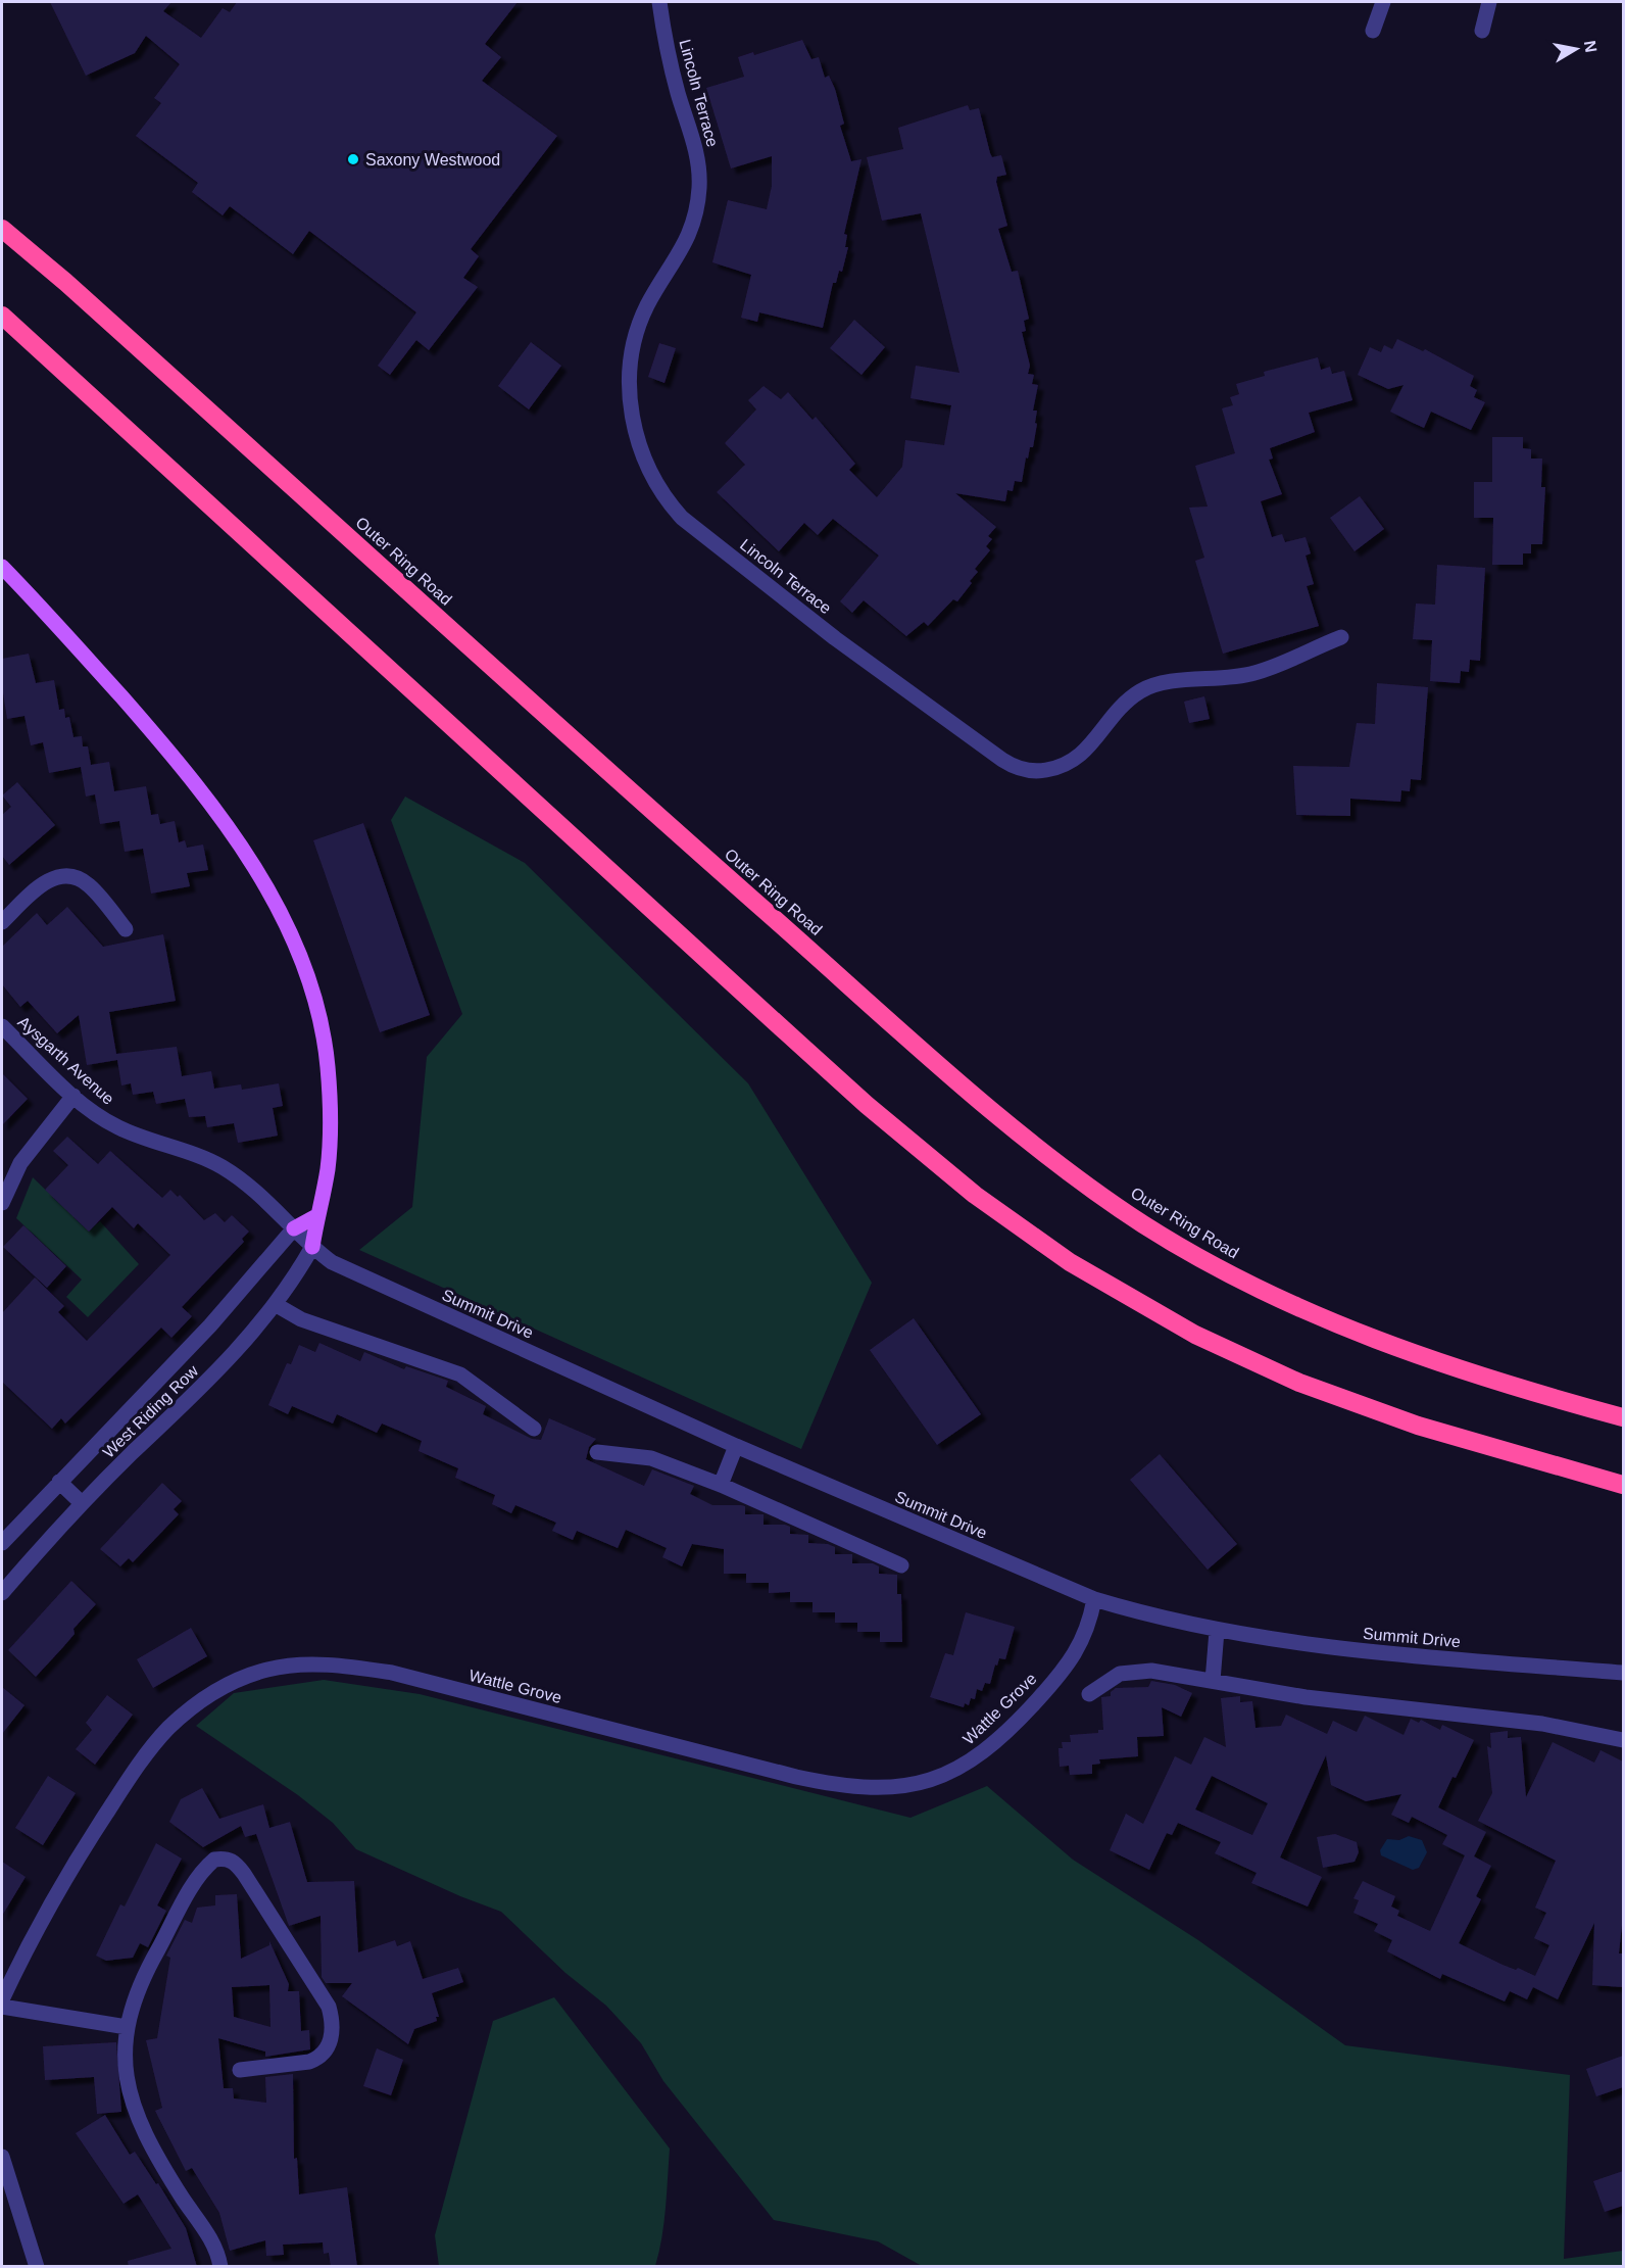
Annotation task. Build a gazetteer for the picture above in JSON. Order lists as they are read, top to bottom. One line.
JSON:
{"streets":{"highway":["Outer Ring Road"],"street":["Lincoln Terrace","Aysgarth Avenue","Summit Drive","West Riding Row","Wattle Grove"]},"crossings":[["Aysgarth Avenue","Summit Drive"],["Aysgarth Avenue","West Riding Row"],["Summit Drive","West Riding Row"],["Summit Drive","Wattle Grove"]],"places":["Saxony Westwood"],"north":"right"}
